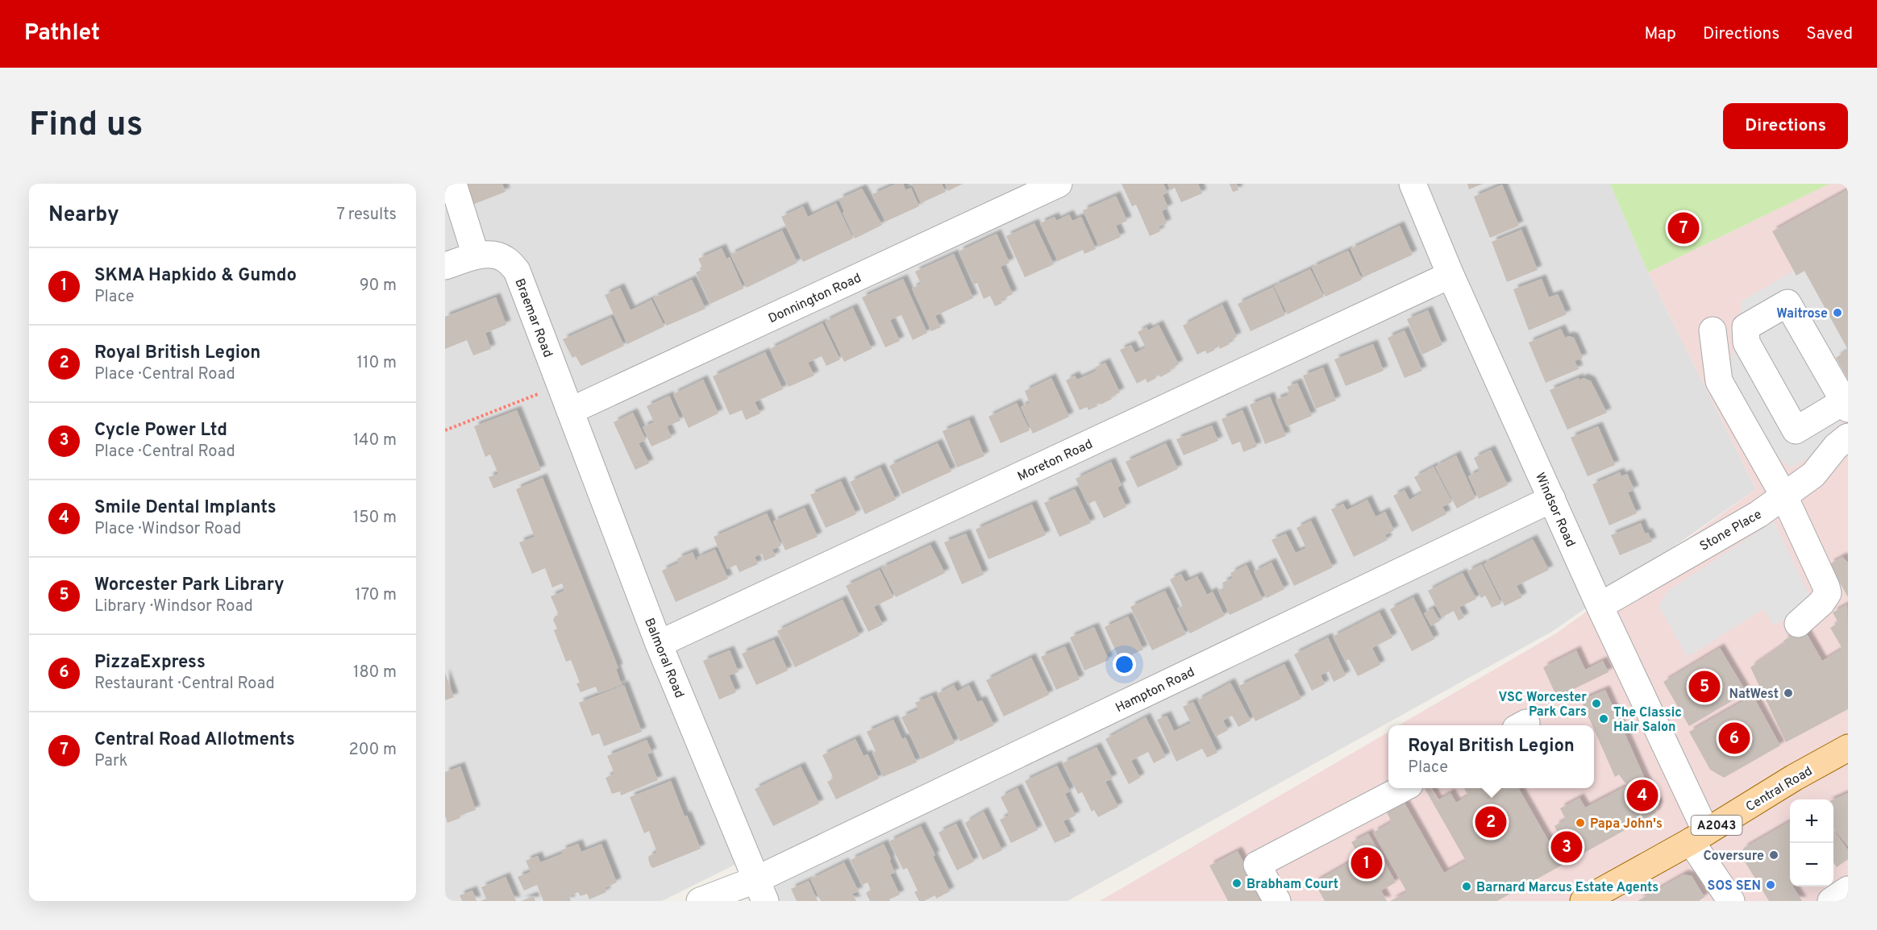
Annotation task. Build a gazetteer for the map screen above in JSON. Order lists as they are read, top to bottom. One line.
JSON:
{"streets":{"main road":["Central Road","A2043"],"street":["Donnington Road","Braemar Road","Moreton Road","Windsor Road","Stone Place","Balmoral Road","Hampton Road"]},"crossings":[["Donnington Road","Braemar Road"],["Donnington Road","Balmoral Road"],["Braemar Road","Balmoral Road"],["Moreton Road","Windsor Road"],["Moreton Road","Balmoral Road"],["Windsor Road","Stone Place"],["Windsor Road","Hampton Road"],["Windsor Road","Central Road"],["Balmoral Road","Hampton Road"]],"places":["Waitrose","NatWest","VSC Worcester Park Cars","The Classic Hair Salon","Papa John's","Coversure","Brabham Court","SOS SEN","Barnard Marcus Estate Agents"],"page":{"header":"Pathlet","nav":["Map","Directions","Saved"],"buttons":"Directions","title":"Find us","heading":["Nearby","7 results"],"pins":["7","5","6","4","2","3","1"],"list":[{"mark":"1","name":"SKMA Hapkido & Gumdo","note":"Place","value":"90 m"},{"mark":"2","name":"Royal British Legion","note":"Place · Central Road","value":"110 m"},{"mark":"3","name":"Cycle Power Ltd","note":"Place · Central Road","value":"140 m"},{"mark":"4","name":"Smile Dental Implants","note":"Place · Windsor Road","value":"150 m"},{"mark":"5","name":"Worcester Park Library","note":"Library · Windsor Road","value":"170 m"},{"mark":"6","name":"PizzaExpress","note":"Restaurant · Central Road","value":"180 m"},{"mark":"7","name":"Central Road Allotments","note":"Park","value":"200 m"}],"popup":["Royal British Legion","Place"],"map_buttons":["+","−"]}}
